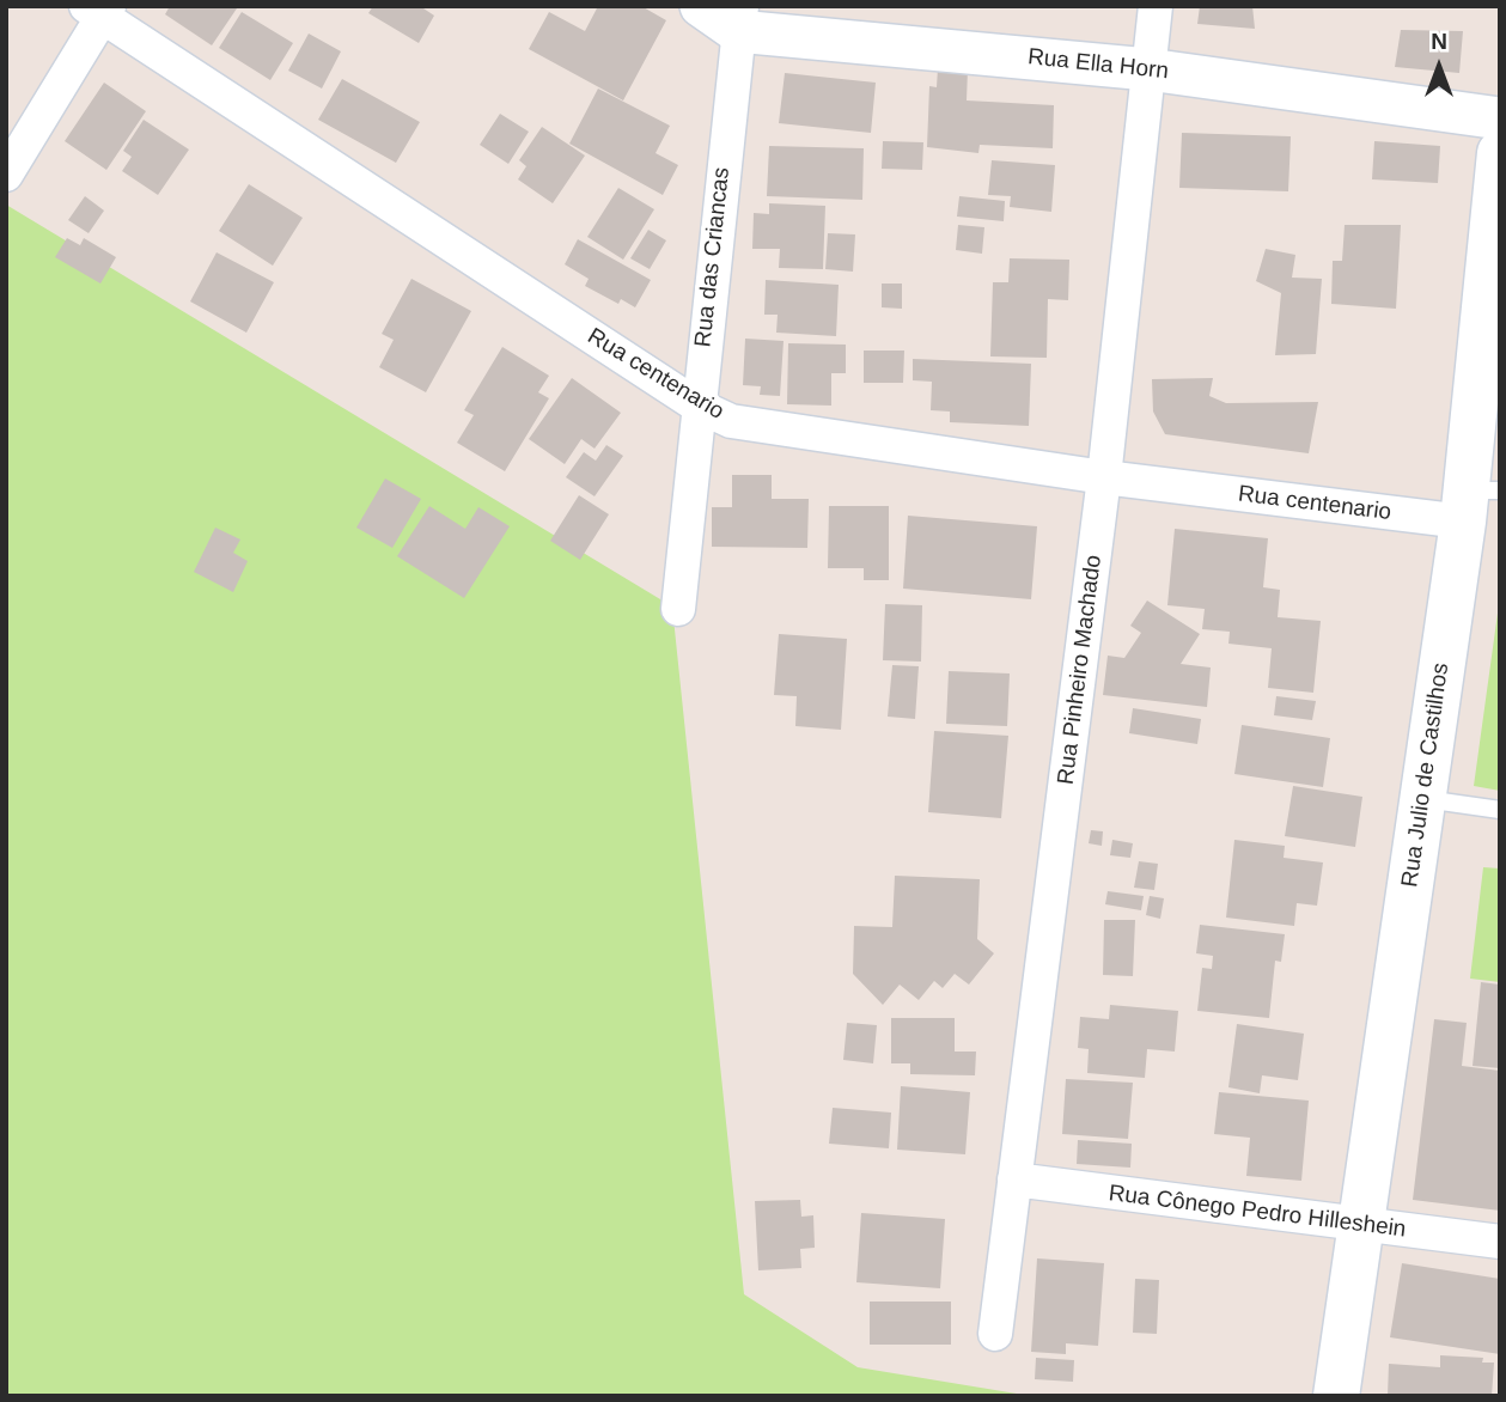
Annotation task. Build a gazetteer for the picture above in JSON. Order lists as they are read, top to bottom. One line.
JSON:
{"streets":{"main road":["Rua Julio de Castilhos"],"street":["Rua Ella Horn","Rua das Criancas","Rua centenario","Rua Pinheiro Machado","Rua Cônego Pedro Hilleshein"]},"crossings":[["Rua Ella Horn","Rua das Criancas"],["Rua Ella Horn","Rua Pinheiro Machado"],["Rua das Criancas","Rua centenario"],["Rua centenario","Rua Pinheiro Machado"],["Rua centenario","Rua Julio de Castilhos"],["Rua Pinheiro Machado","Rua Cônego Pedro Hilleshein"],["Rua Julio de Castilhos","Rua Cônego Pedro Hilleshein"]],"north":"top"}
